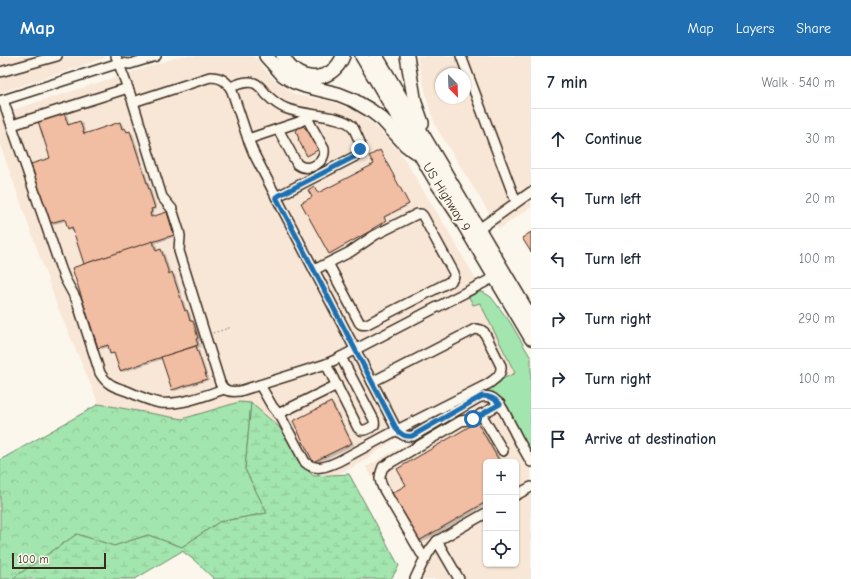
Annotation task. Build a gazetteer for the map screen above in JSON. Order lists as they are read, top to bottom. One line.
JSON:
{"streets":{"highway":["US Highway 9"]},"scale_bar":"100 m","north":"bottom right","page":{"header":"Map","nav":["Map","Layers","Share"],"heading":["7 min","Walk · 540 m"],"list":[["Continue","30 m"],["Turn left","20 m"],["Turn left","100 m"],["Turn right","290 m"],["Turn right","100 m"],"Arrive at destination"],"map_buttons":["+","−"],"scale":"100 m"}}
